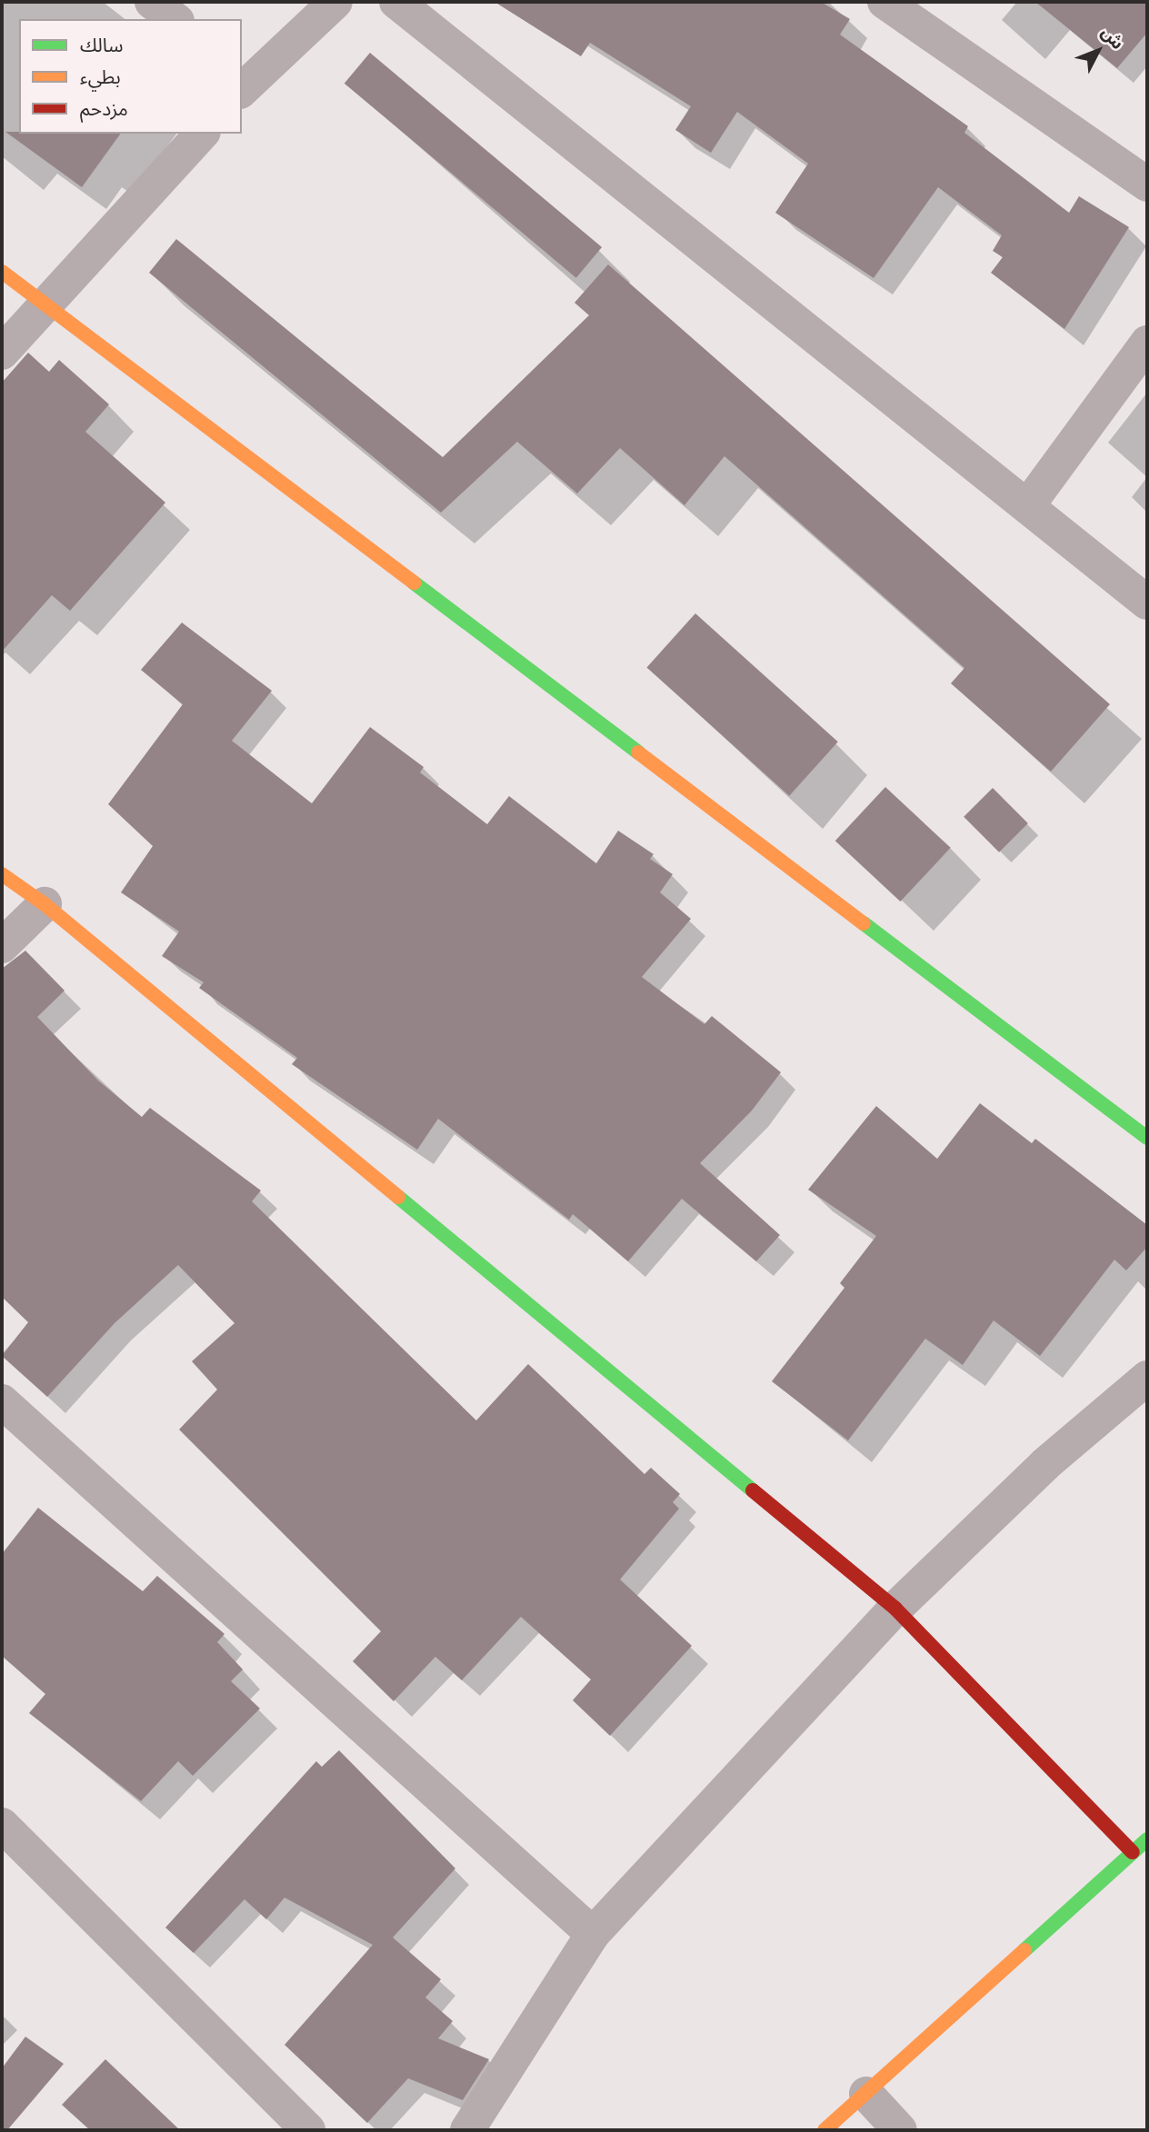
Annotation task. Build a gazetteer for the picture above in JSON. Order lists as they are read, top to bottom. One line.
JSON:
{"legend":["سالك","بطيء","مزدحم"],"north":"top right"}
